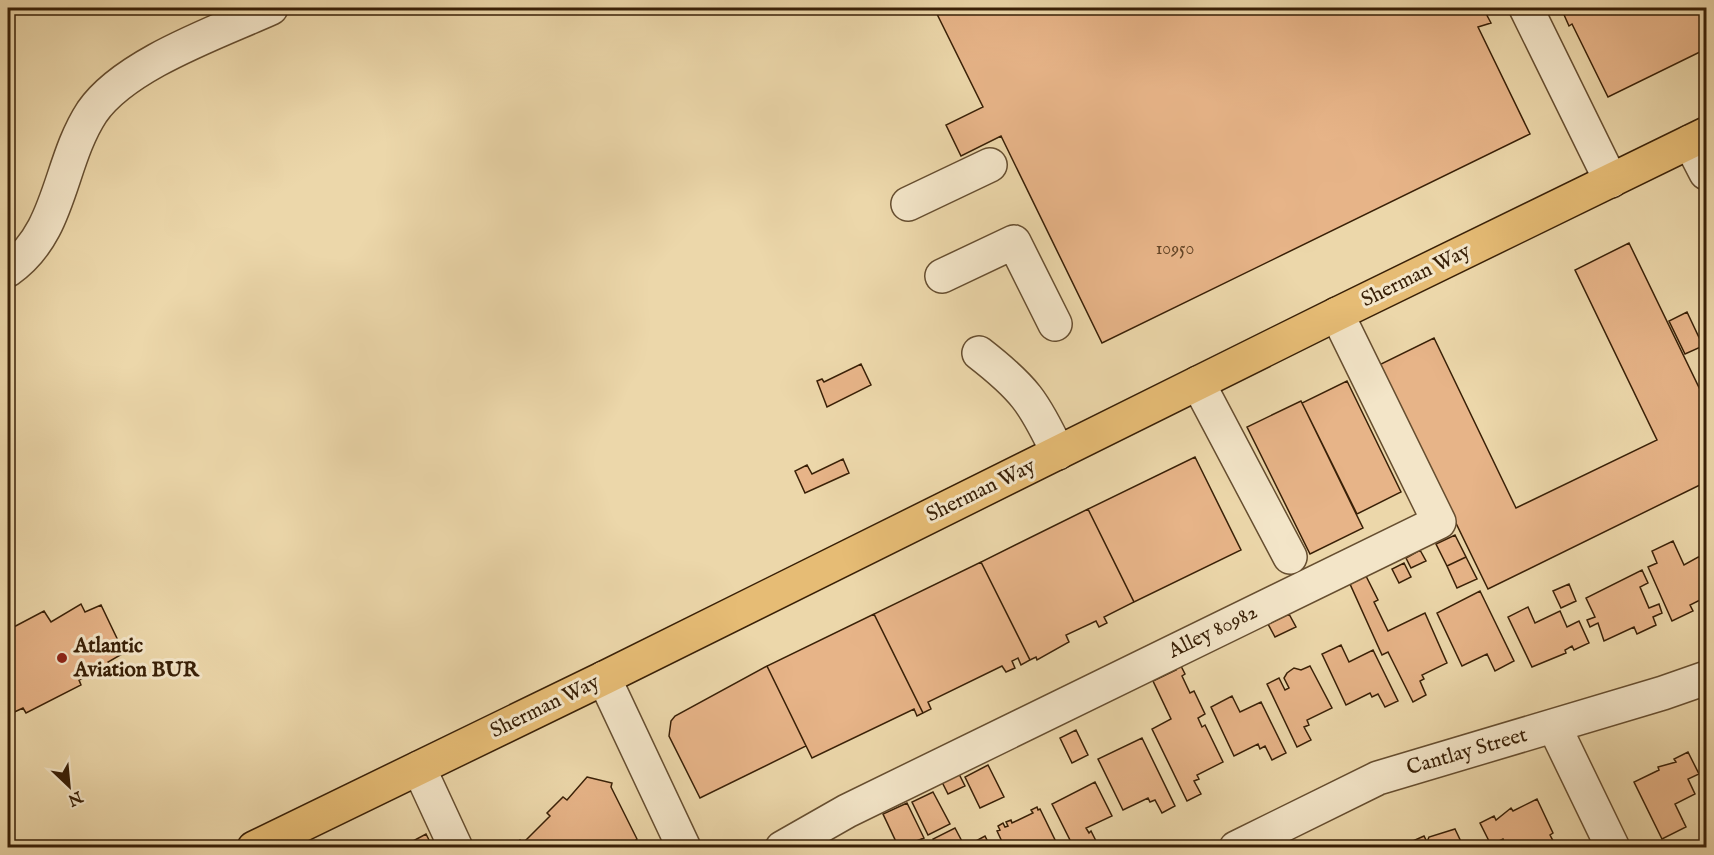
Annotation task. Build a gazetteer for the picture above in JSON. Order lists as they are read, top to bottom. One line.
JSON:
{"streets":{"main road":["Sherman Way"],"street":["Alley 80982","Cantlay Street"]},"crossings":[["Sherman Way","Alley 80982"]],"places":["Atlantic Aviation BUR"],"house_numbers":["10950"],"north":"bottom right"}
